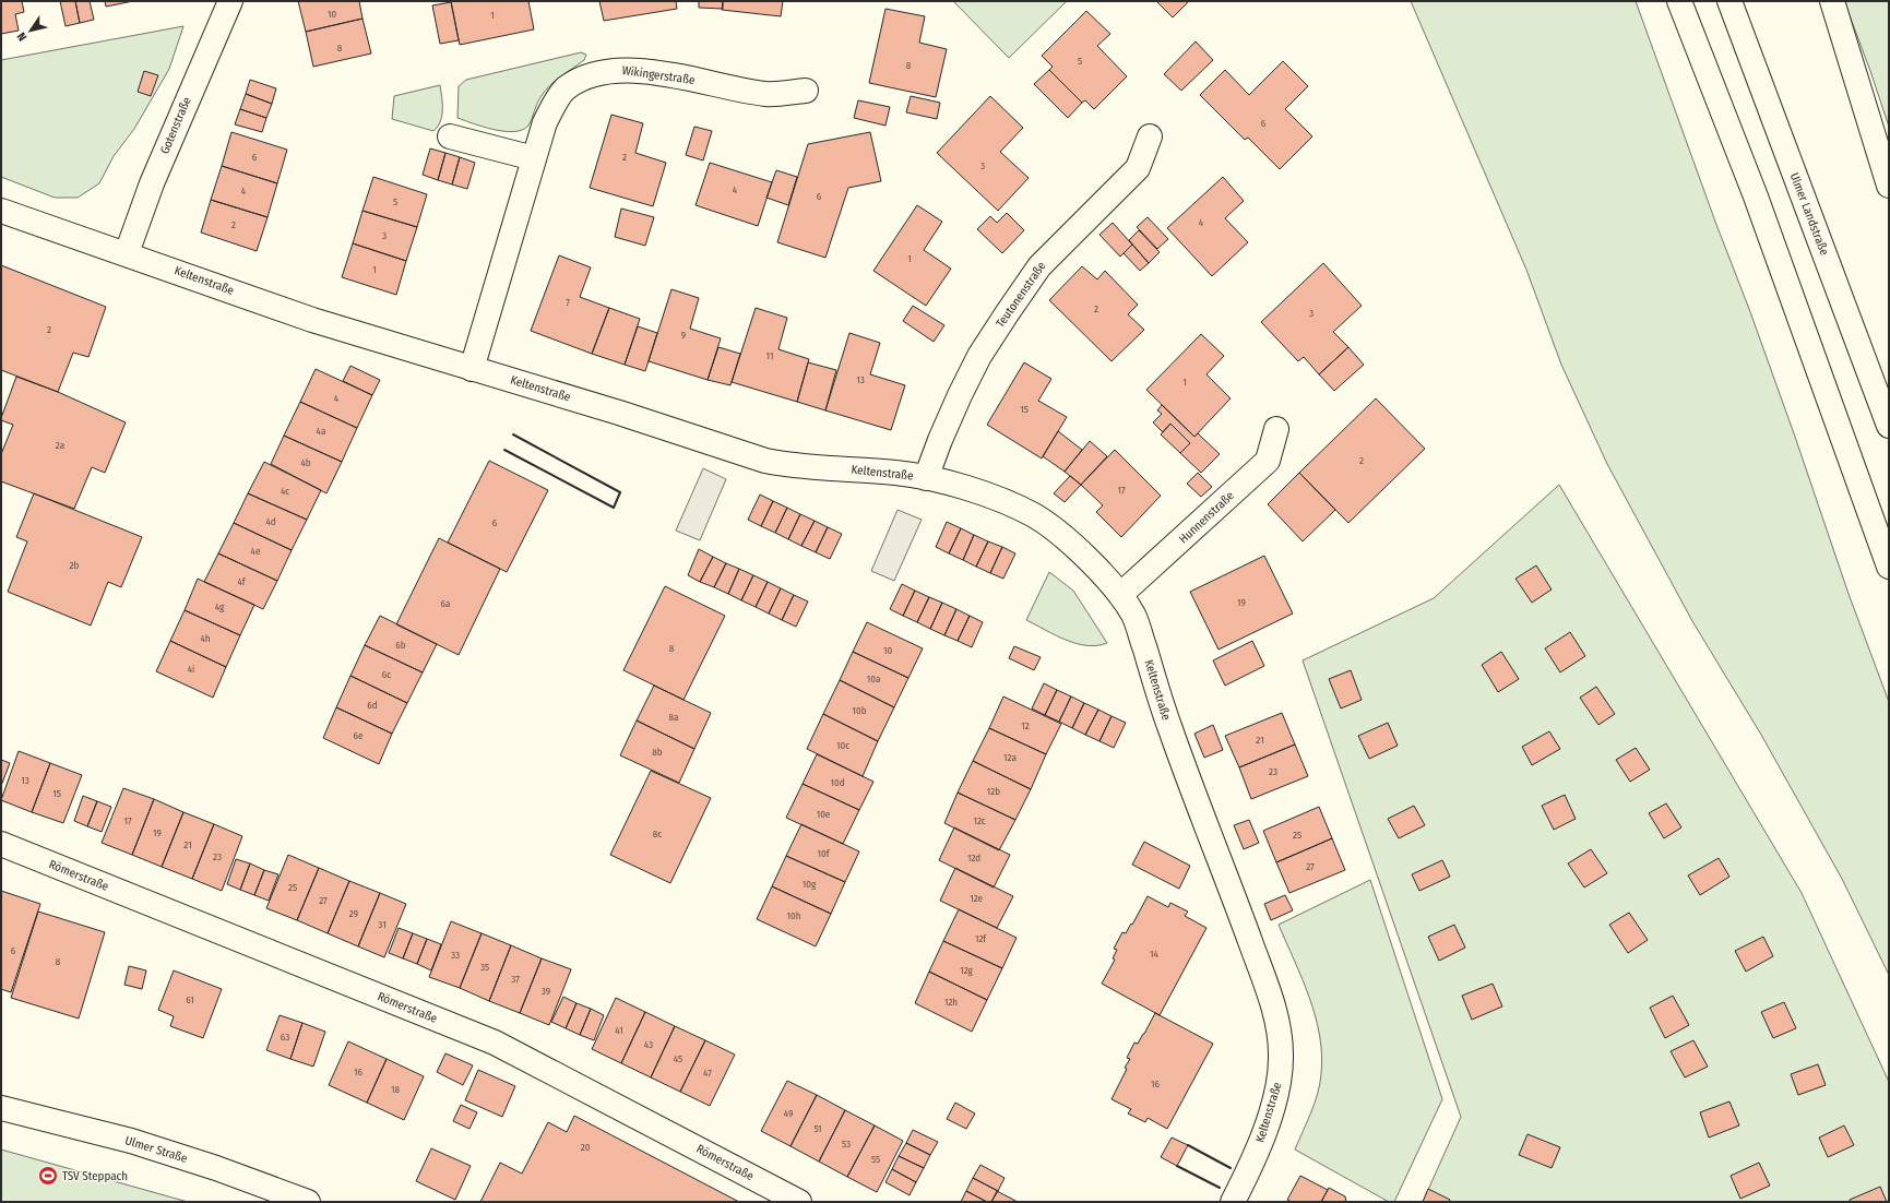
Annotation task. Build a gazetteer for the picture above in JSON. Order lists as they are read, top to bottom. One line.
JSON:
{"streets":{"street":["Wikingerstraße","Gotenstraße","Ulmer Landstraße","Keltenstraße","Teutonenstraße","Hunnenstraße","Römerstraße","Ulmer Straße"]},"crossings":[["Wikingerstraße","Keltenstraße"],["Gotenstraße","Keltenstraße"],["Keltenstraße","Teutonenstraße"],["Keltenstraße","Hunnenstraße"]],"places":{"sports":["TSV Steppach"]},"house_numbers":["10","1","8","5","8","6","6","2","3","4","4","6","5","4","2","3","1","1","7","2","3","2","9","11","13","1","4","15","4a","2a","2","4b","17","4c","4d","6","4e","2b","4f","19","6a","4g","4h","6b","8","10","4i","6c","10a","6d","10b","8a","12","6e","21","10c","8b","12a","23","13","10d","12b","15","10e","17","12c","19","8c","25","21","10f","23","12d","27","10g","25","12e","27","29","10h","31","12f","6","14","33","8","35","12g","37","39","61","12h","41","63","43","45","16","47","16","18","49","51","53","20","55"],"north":"bottom left"}
